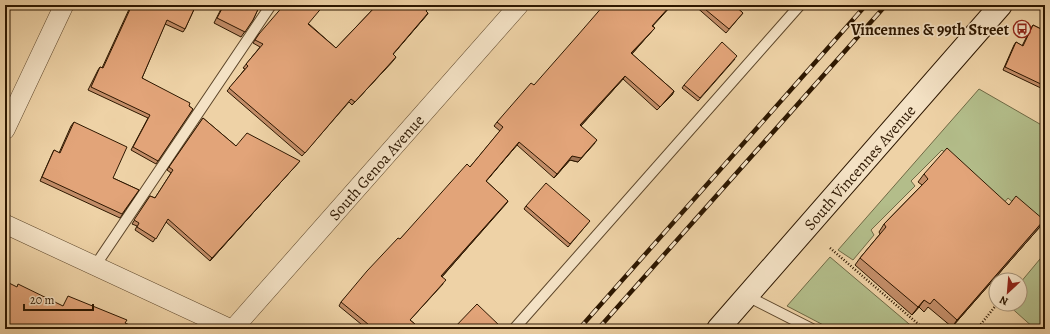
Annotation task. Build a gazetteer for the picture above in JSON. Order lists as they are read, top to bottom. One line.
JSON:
{"streets":{"main road":["South Vincennes Avenue"],"street":["South Genoa Avenue"]},"places":{"bus stop":["Vincennes & 99th Street"]},"scale_bar":"20 m","north":"bottom left"}
